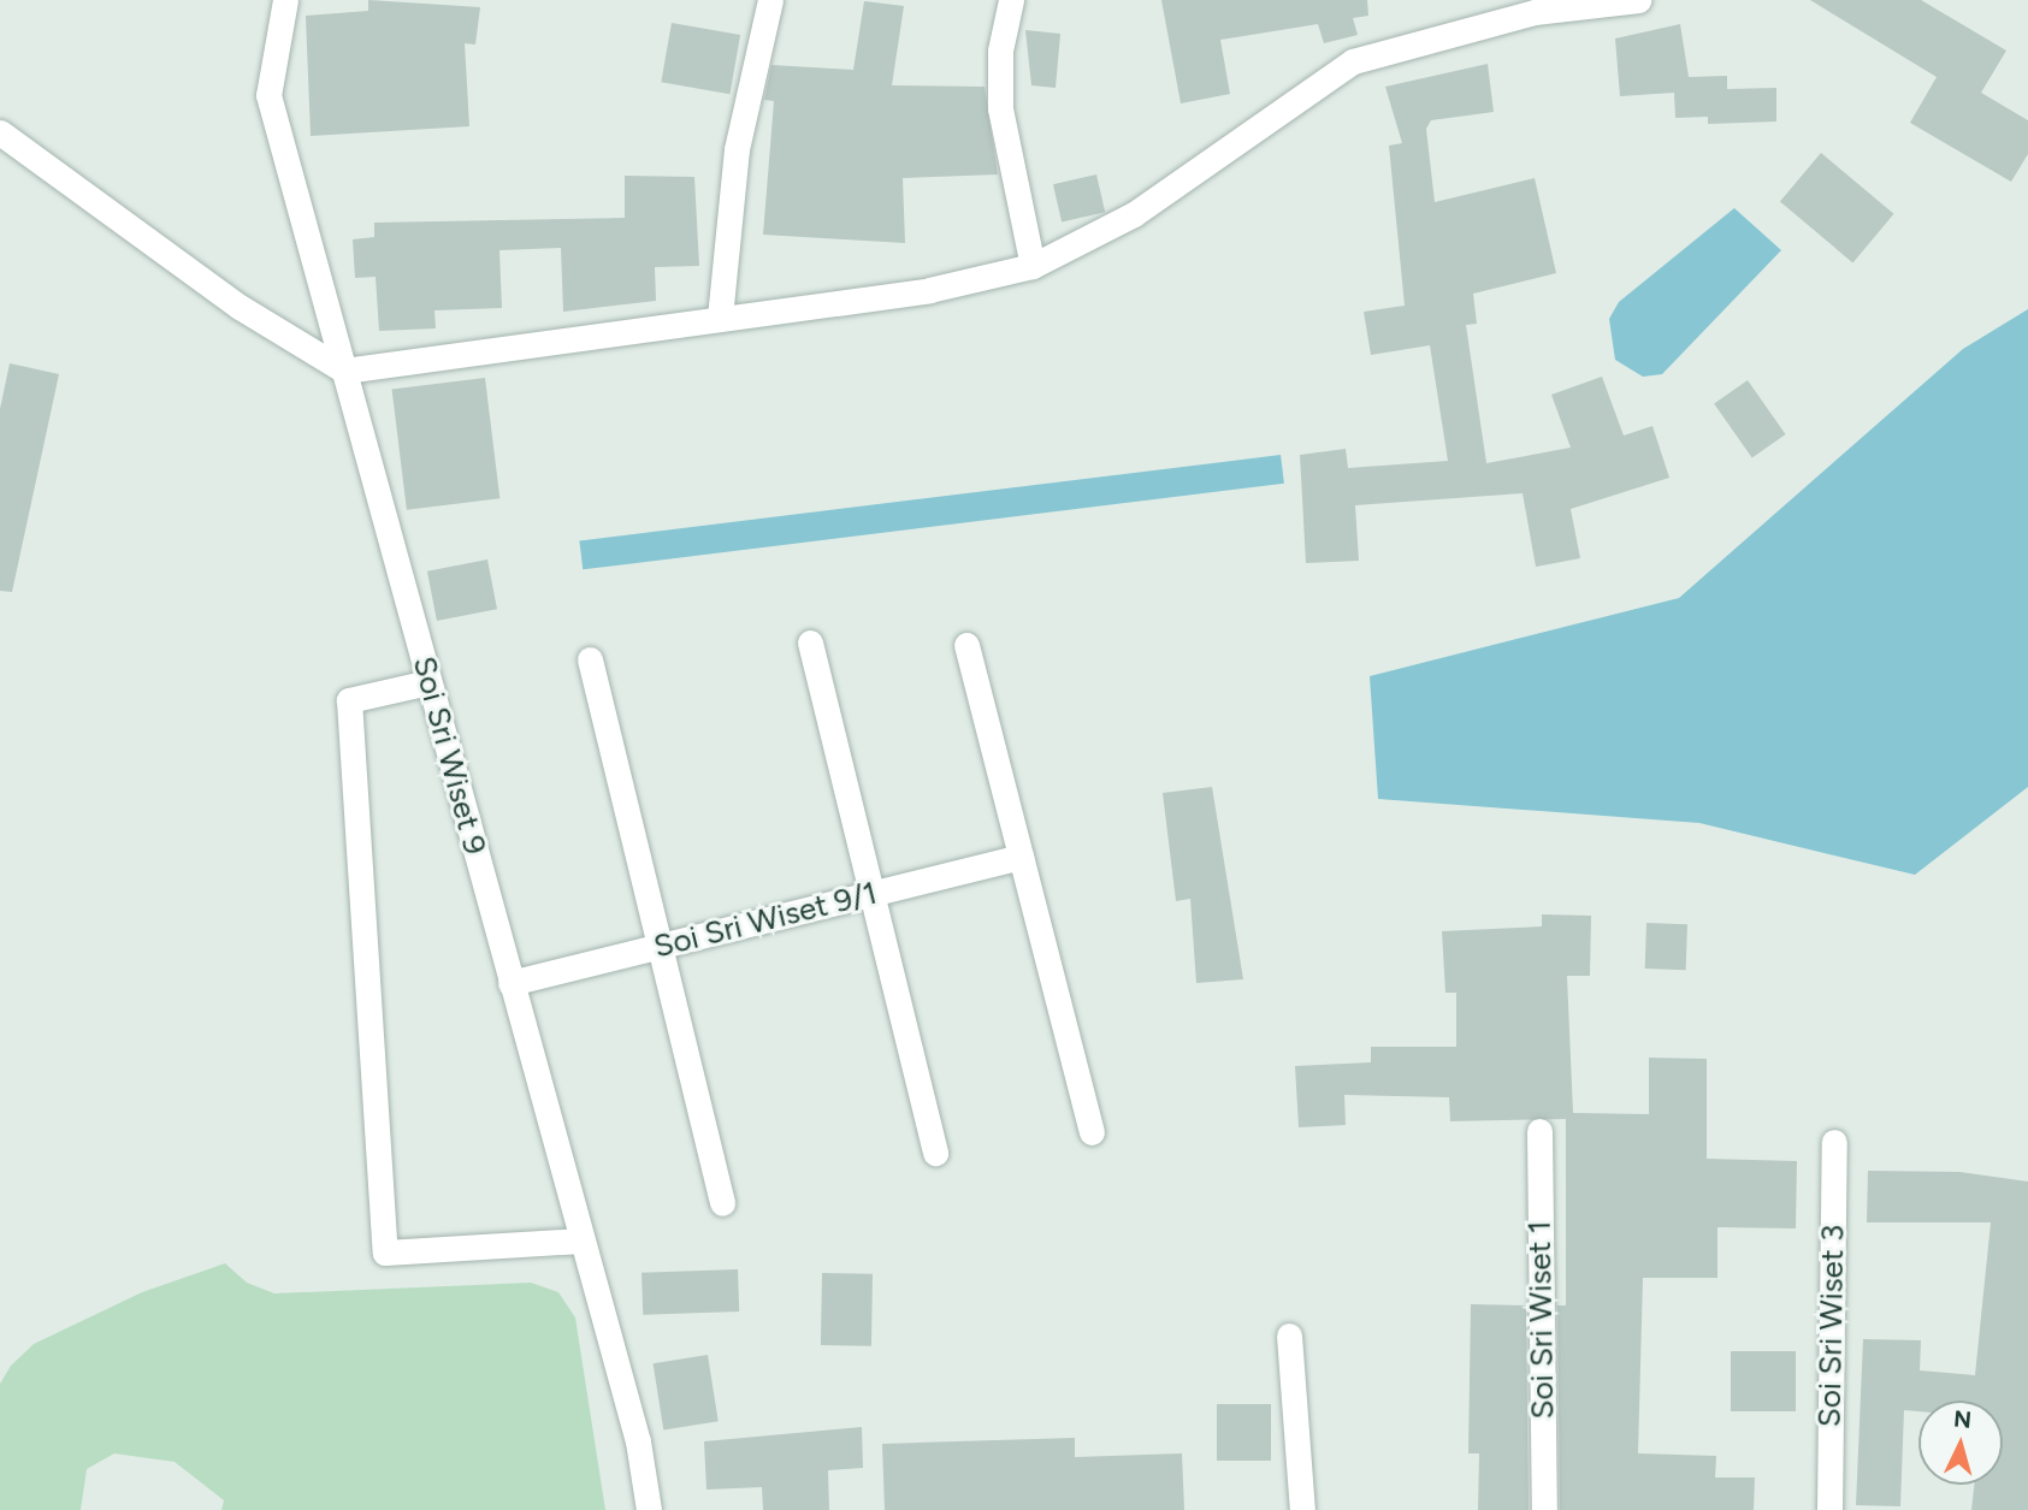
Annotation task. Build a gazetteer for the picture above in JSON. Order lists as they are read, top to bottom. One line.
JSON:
{"streets":{"street":["Soi Sri Wiset 9","Soi Sri Wiset 9/1","Soi Sri Wiset 1","Soi Sri Wiset 3"]},"crossings":[["Soi Sri Wiset 9","Soi Sri Wiset 9/1"]],"north":"top"}
